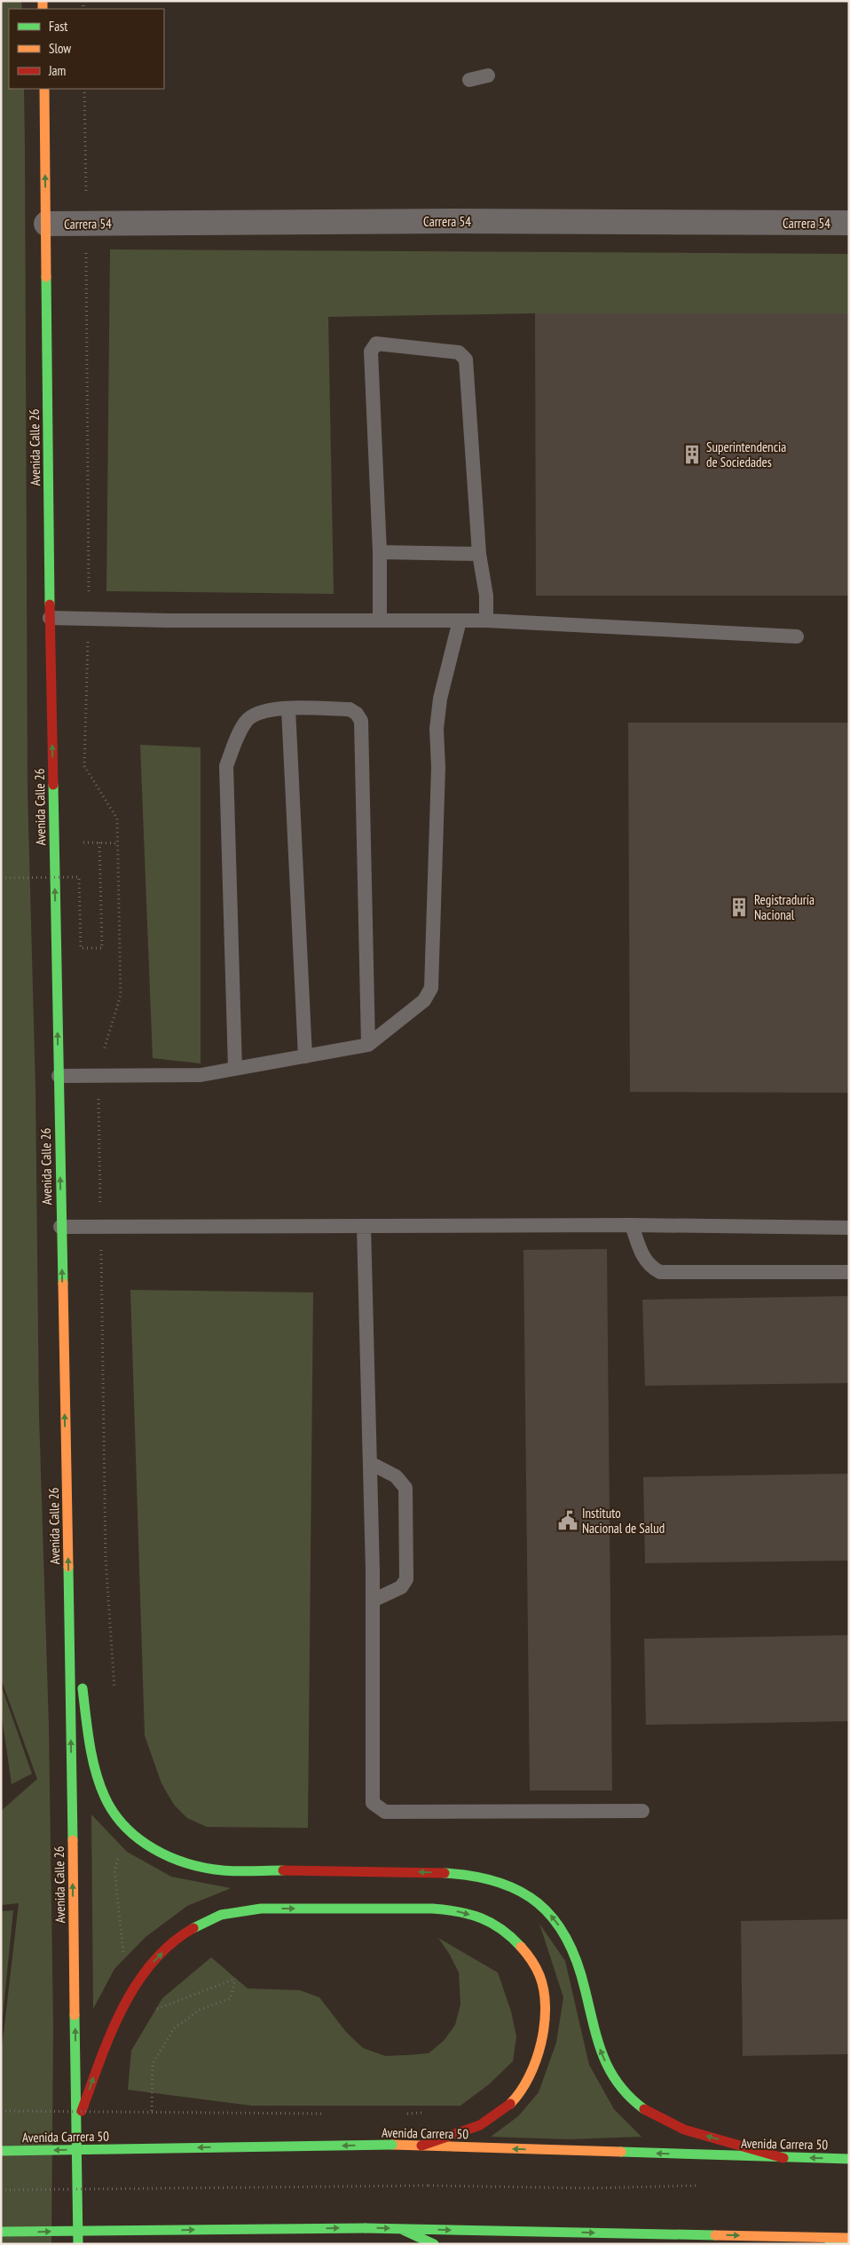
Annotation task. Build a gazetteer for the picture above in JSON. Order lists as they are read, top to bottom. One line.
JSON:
{"streets":{"main road":["Avenida Calle 26","Avenida Carrera 50"],"street":["Carrera 54"]},"crossings":[["Carrera 54","Avenida Calle 26"]],"one_way":["Avenida Calle 26"],"places":{"building":["Superintendencia de Sociedades","Registraduría Nacional"],"public building":["Instituto Nacional de Salud"]},"legend":["Fast","Slow","Jam"]}
